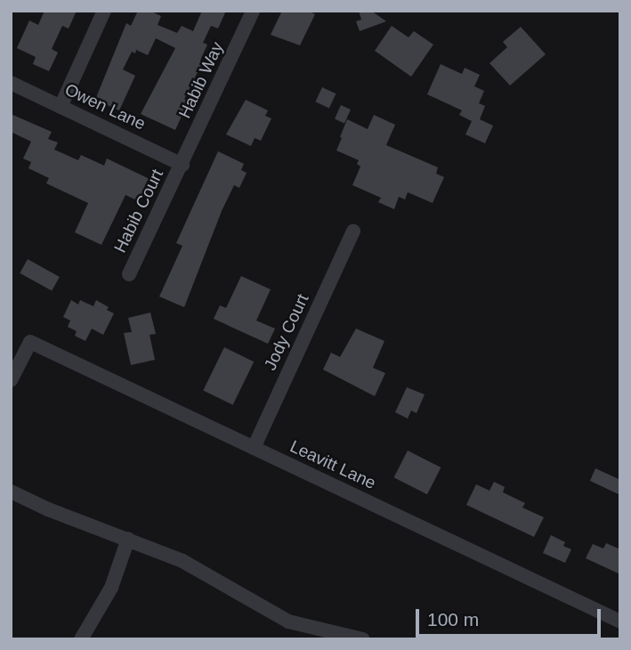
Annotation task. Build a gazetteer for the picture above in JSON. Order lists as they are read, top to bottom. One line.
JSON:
{"streets":{"street":["Habib Way","Owen Lane","Habib Court","Jody Court","Leavitt Lane"]},"crossings":[["Habib Way","Owen Lane"],["Habib Way","Habib Court"],["Owen Lane","Habib Court"],["Jody Court","Leavitt Lane"]],"scale_bar":"100 m"}
